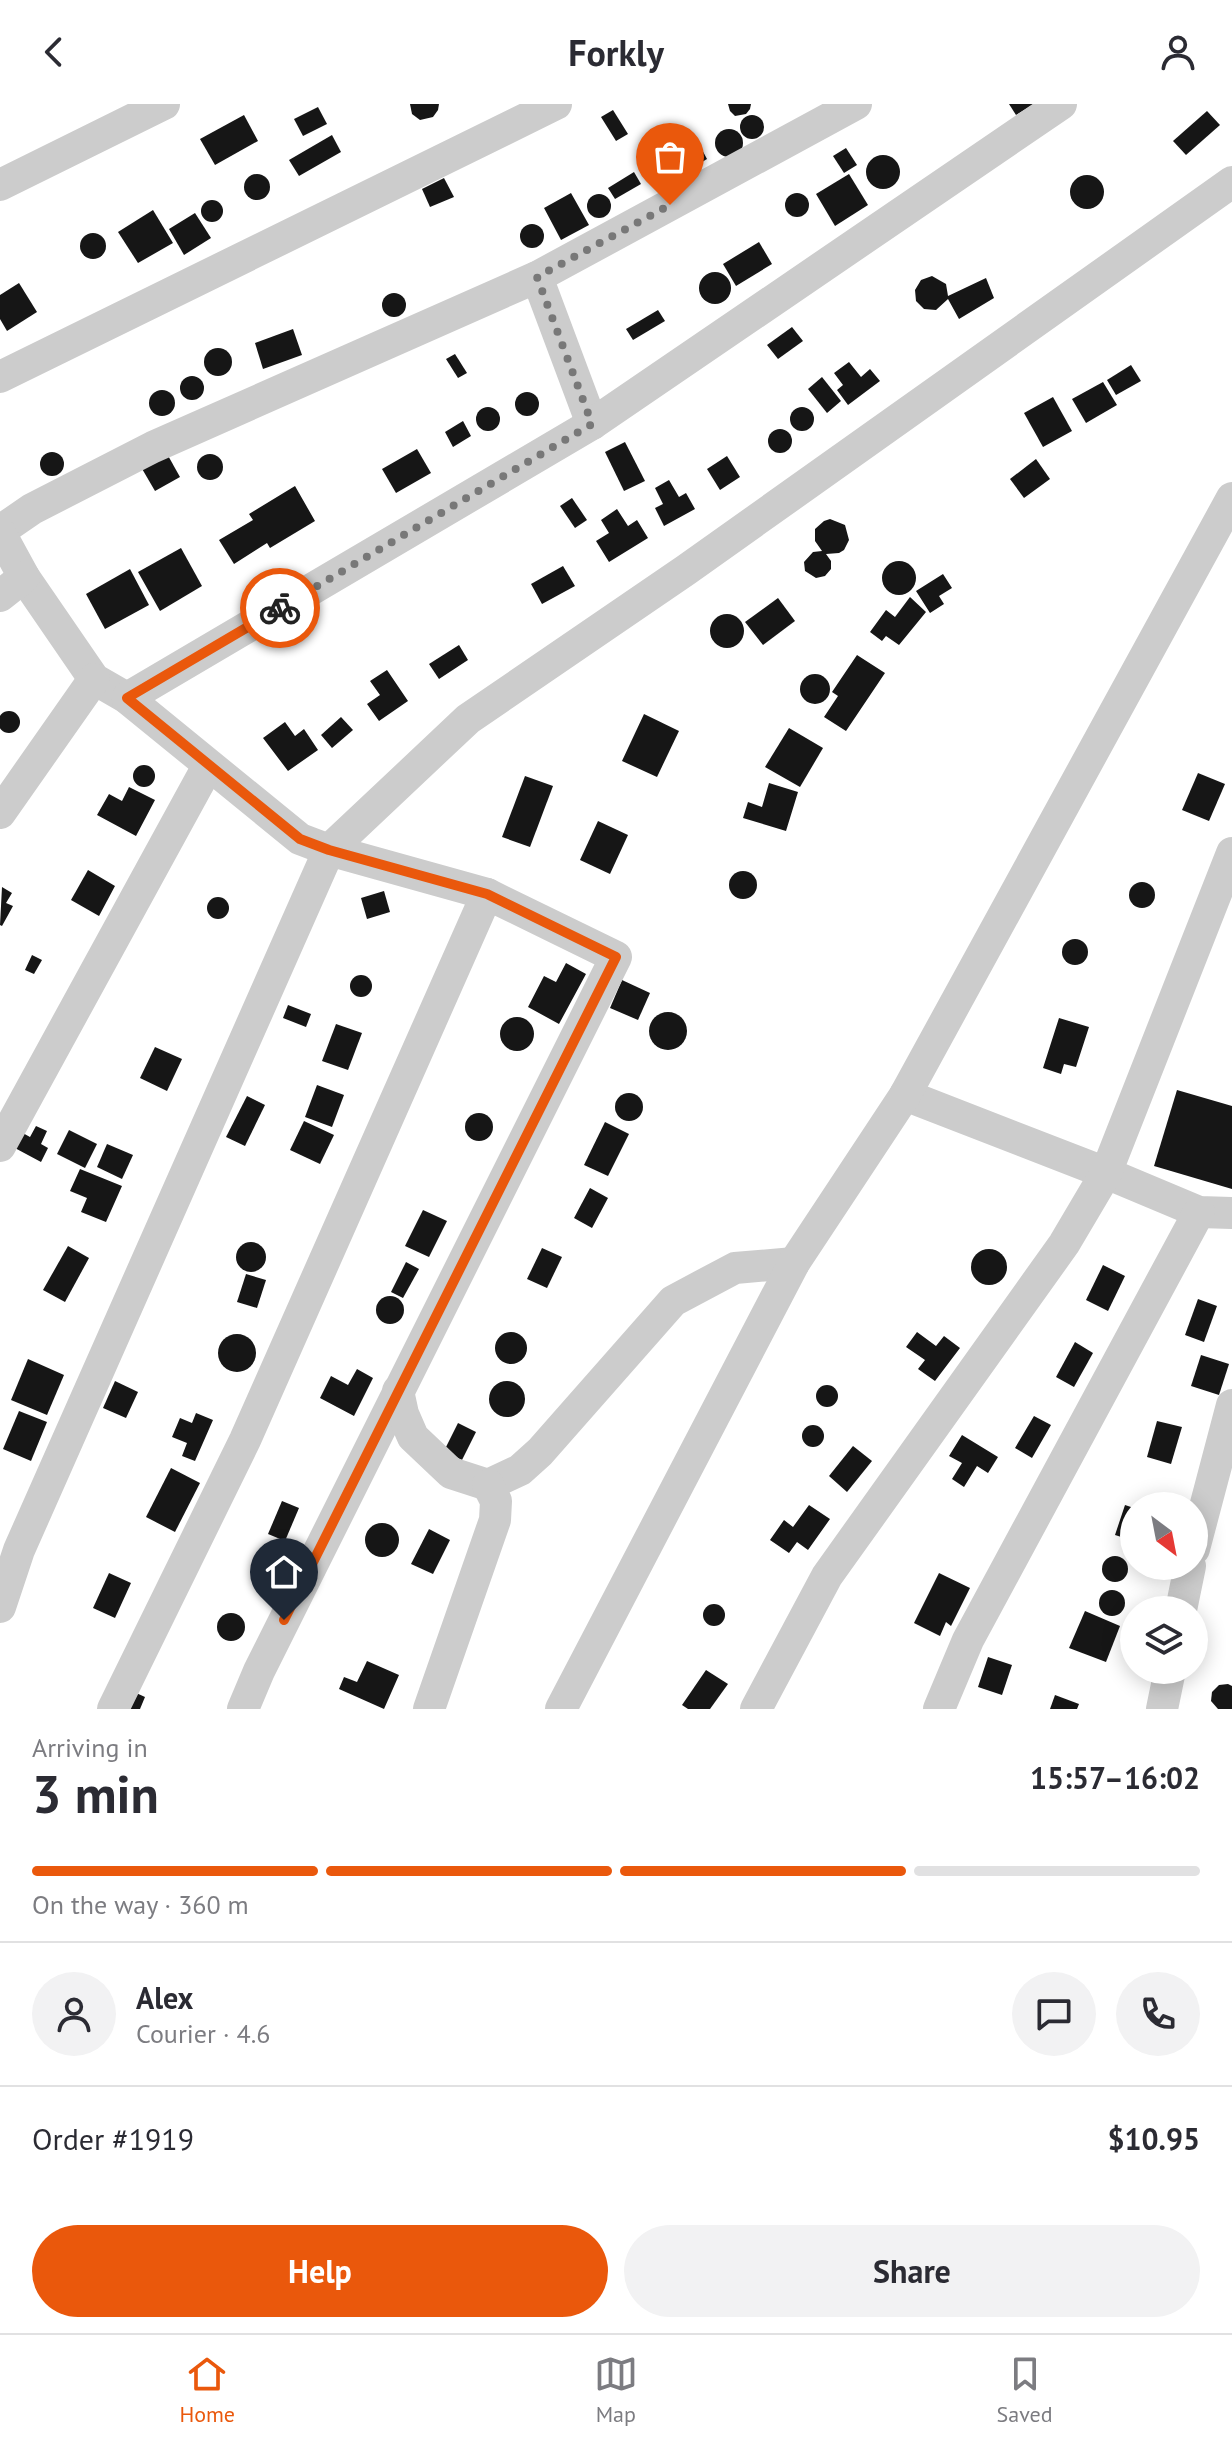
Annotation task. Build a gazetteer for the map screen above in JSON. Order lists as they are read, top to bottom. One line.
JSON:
{"north":"bottom right","page":{"header":"Forkly","heading":["3 min","Arriving in","15:57–16:02"],"panel":["Alex","Courier · 4.6","Order #1919","$10.95"],"bar":"On the way · 360 m","buttons":["Help","Share"],"tabs":["Home","Map","Saved"]}}
